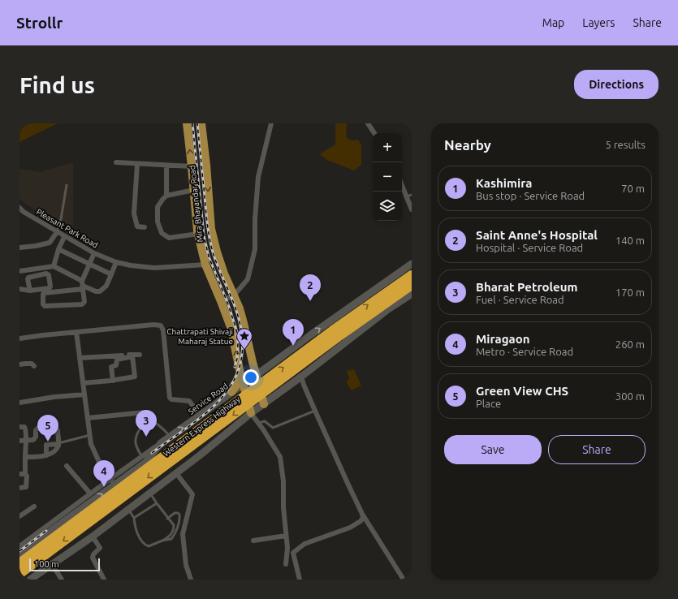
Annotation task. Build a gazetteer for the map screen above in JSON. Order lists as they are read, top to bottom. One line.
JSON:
{"streets":{"highway":["Western Express Highway"],"main road":["Mira Bhayandar Road","Service Road"],"street":["Pleasant Park Road"]},"crossings":[["Mira Bhayandar Road","Pleasant Park Road"],["Mira Bhayandar Road","Service Road"]],"places":{"place":["Chattrapati Shivaji Maharaj Statue"]},"scale_bar":"100 m","page":{"header":"Strollr","nav":["Map","Layers","Share"],"buttons":["Directions",["Save","Share"]],"title":"Find us","heading":["Nearby","5 results"],"map_buttons":["+","−"],"list":[{"mark":"1","name":"Kashimira","note":"Bus stop · Service Road","value":"70 m"},{"mark":"2","name":"Saint Anne's Hospital","note":"Hospital · Service Road","value":"140 m"},{"mark":"3","name":"Bharat Petroleum","note":"Fuel · Service Road","value":"170 m"},{"mark":"4","name":"Miragaon","note":"Metro · Service Road","value":"260 m"},{"mark":"5","name":"Green View CHS","note":"Place","value":"300 m"}],"pins":["2","1","3","5","4"],"scale":"100 m"}}
